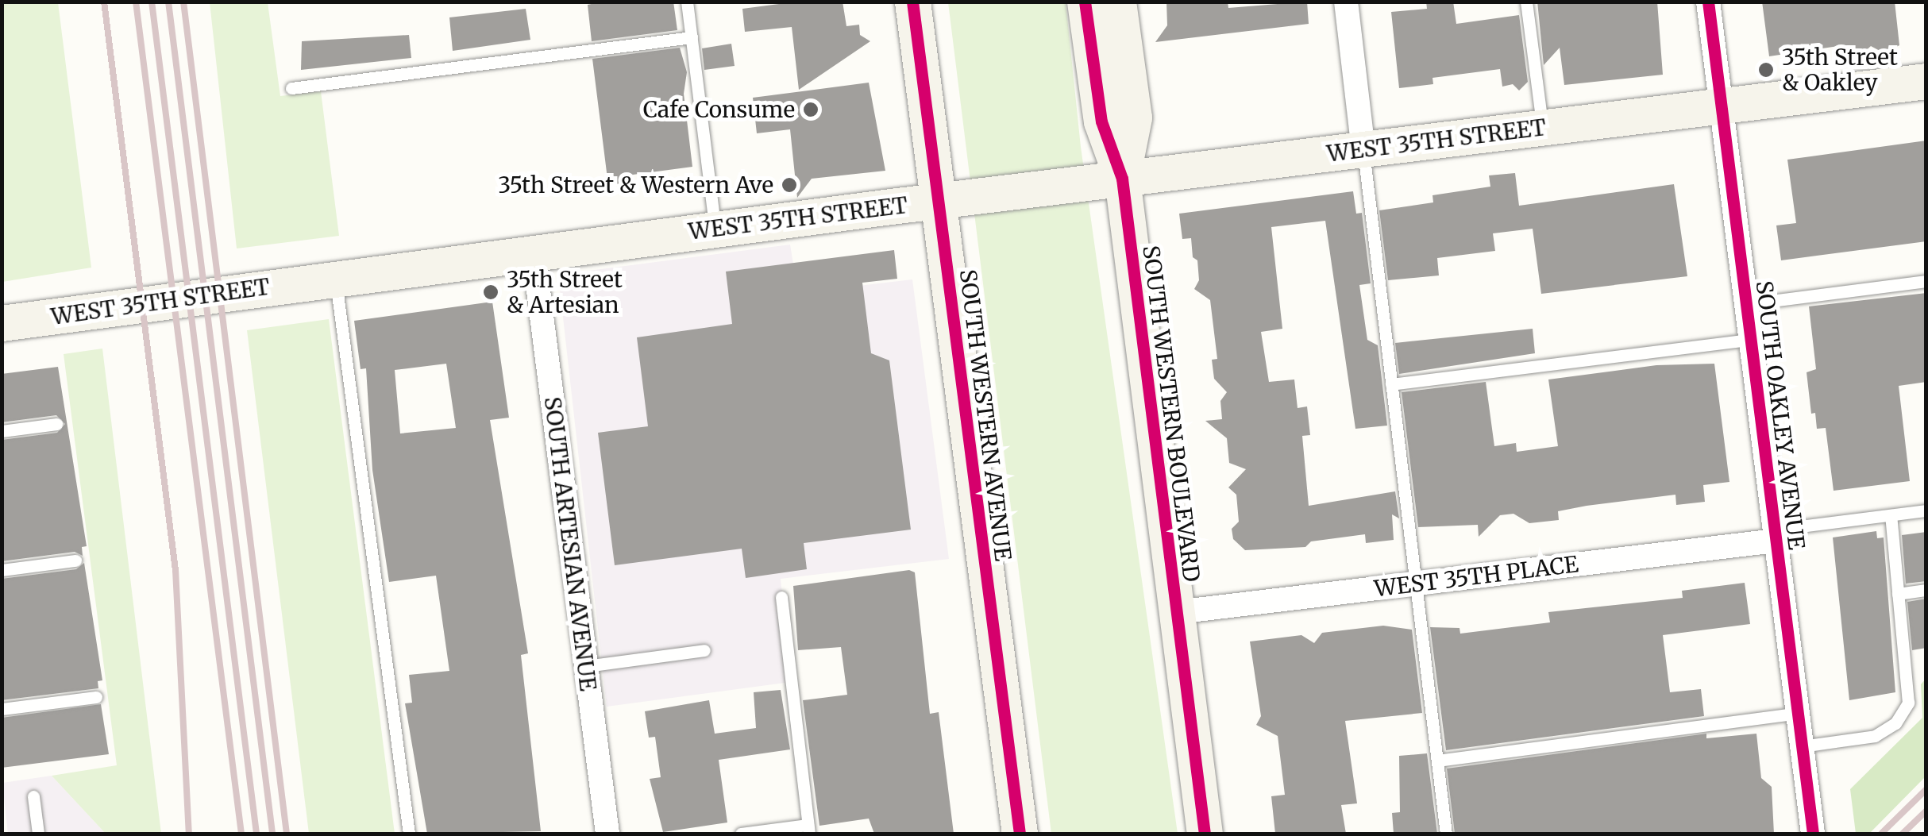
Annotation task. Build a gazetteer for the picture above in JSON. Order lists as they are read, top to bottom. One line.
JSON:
{"streets":{"main road":["WEST 35TH STREET","SOUTH WESTERN BOULEVARD","SOUTH WESTERN AVENUE"],"street":["SOUTH OAKLEY AVENUE","SOUTH ARTESIAN AVENUE","WEST 35TH PLACE"]},"crossings":[["WEST 35TH STREET","SOUTH WESTERN BOULEVARD"],["WEST 35TH STREET","SOUTH WESTERN AVENUE"],["WEST 35TH STREET","SOUTH OAKLEY AVENUE"],["WEST 35TH STREET","SOUTH ARTESIAN AVENUE"],["SOUTH WESTERN BOULEVARD","WEST 35TH PLACE"],["SOUTH OAKLEY AVENUE","WEST 35TH PLACE"]],"places":["35th Street & Oakley","Cafe Consume","35th Street & Western Ave","35th Street & Artesian"]}
